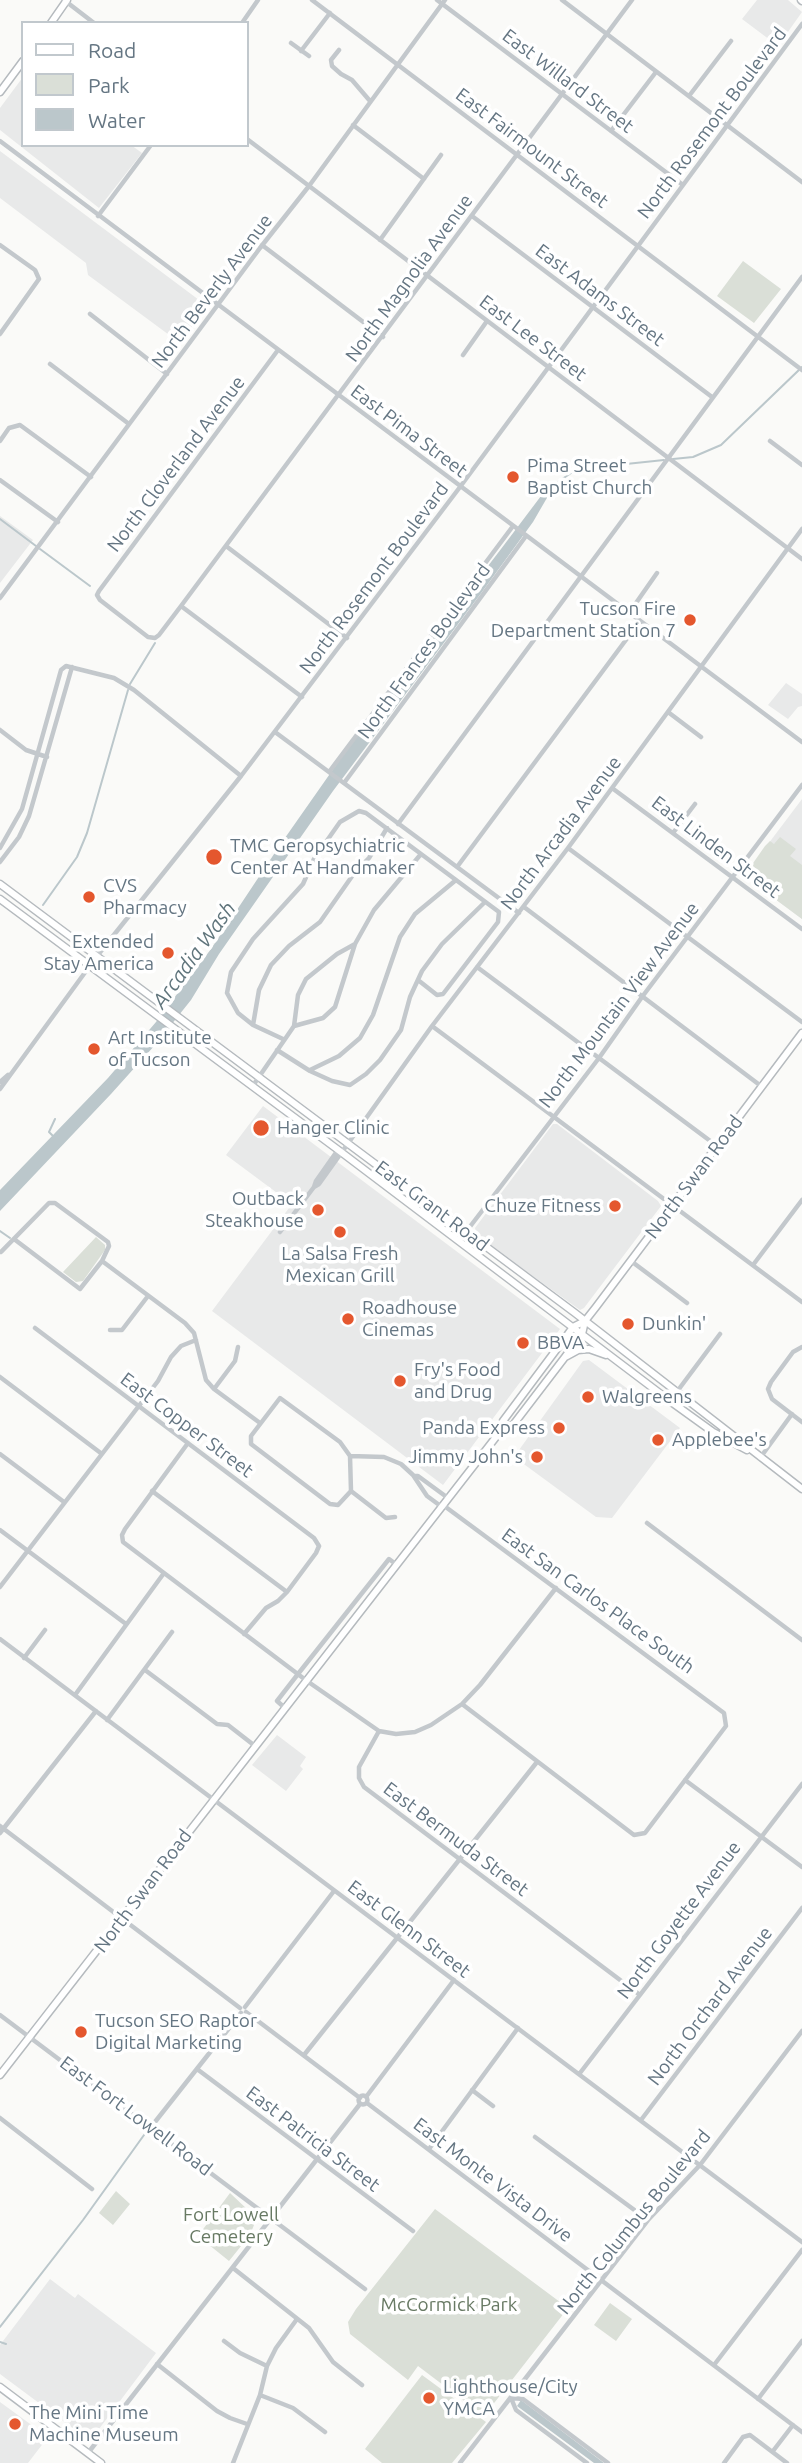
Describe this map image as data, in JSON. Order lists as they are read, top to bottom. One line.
{"streets":{"main road":["North Swan Road","East Grant Road"],"street":["East Willard Street","North Rosemont Boulevard","East Fairmount Street","North Magnolia Avenue","North Beverly Avenue","East Adams Street","East Lee Street","East Pima Street","North Cloverland Avenue","North Frances Boulevard","North Arcadia Avenue","East Linden Street","North Mountain View Avenue","East Copper Street","East San Carlos Place South","East Bermuda Street","North Goyette Avenue","East Glenn Street","North Orchard Avenue","East Fort Lowell Road","East Patricia Street","East Monte Vista Drive","North Columbus Boulevard"]},"crossings":[["East Willard Street","North Rosemont Boulevard"],["East Willard Street","North Magnolia Avenue"],["East Willard Street","North Beverly Avenue"],["North Rosemont Boulevard","East Fairmount Street"],["North Rosemont Boulevard","East Adams Street"],["North Rosemont Boulevard","East Lee Street"],["North Rosemont Boulevard","East Pima Street"],["North Rosemont Boulevard","East Grant Road"],["East Fairmount Street","North Magnolia Avenue"],["East Fairmount Street","North Beverly Avenue"],["North Magnolia Avenue","East Adams Street"],["North Magnolia Avenue","East Lee Street"],["North Magnolia Avenue","East Pima Street"],["North Magnolia Avenue","North Cloverland Avenue"],["North Beverly Avenue","East Lee Street"],["North Beverly Avenue","East Pima Street"],["East Lee Street","North Arcadia Avenue"],["East Pima Street","North Cloverland Avenue"],["East Pima Street","North Frances Boulevard"],["East Pima Street","North Arcadia Avenue"],["North Arcadia Avenue","East Linden Street"],["North Arcadia Avenue","East Grant Road"],["East Linden Street","North Mountain View Avenue"],["North Mountain View Avenue","East Grant Road"],["North Swan Road","East Grant Road"],["North Swan Road","East San Carlos Place South"],["North Swan Road","East Glenn Street"],["North Swan Road","East Fort Lowell Road"],["North Swan Road","East Monte Vista Drive"],["East Bermuda Street","North Goyette Avenue"],["North Goyette Avenue","East Glenn Street"],["East Glenn Street","North Orchard Avenue"],["East Glenn Street","North Columbus Boulevard"],["East Monte Vista Drive","North Columbus Boulevard"]],"water":["Arcadia Wash"],"parks":["Fort Lowell Cemetery","McCormick Park"],"places":["Pima Street Baptist Church","Tucson Fire Department Station 7","TMC Geropsychiatric Center At Handmaker","CVS Pharmacy","Extended Stay America","Art Institute of Tucson","Hanger Clinic","Chuze Fitness","Outback Steakhouse","La Salsa Fresh Mexican Grill","Roadhouse Cinemas","Dunkin'","BBVA","Fry's Food and Drug","Walgreens","Panda Express","Applebee's","Jimmy John's","Tucson SEO Raptor Digital Marketing","Lighthouse/City YMCA","The Mini Time Machine Museum"],"legend":["Road","Park","Water"]}
